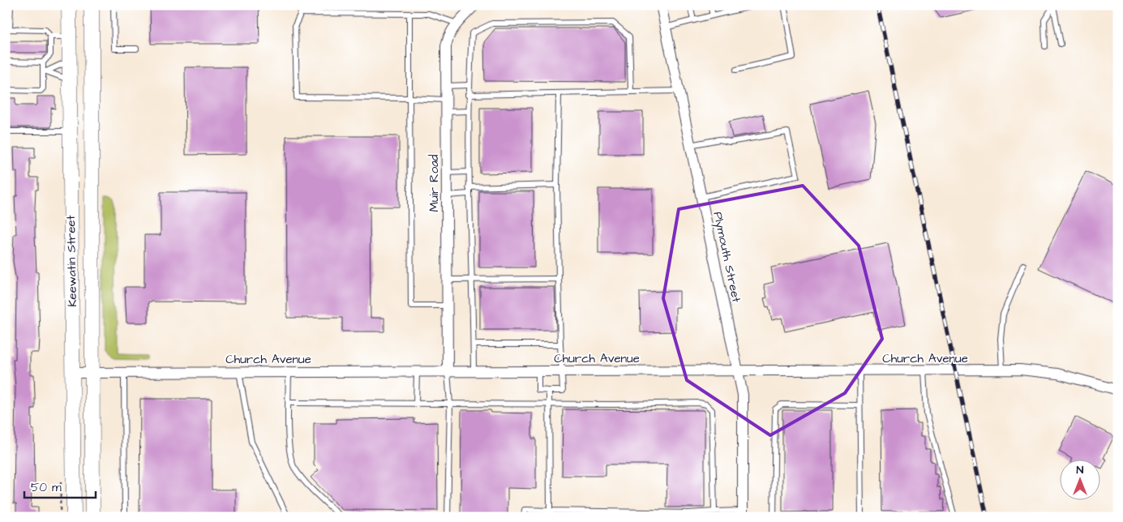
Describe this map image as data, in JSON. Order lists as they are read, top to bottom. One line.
{"streets":{"main road":["Keewatin Street"],"street":["Muir Road","Plymouth Street","Church Avenue"]},"crossings":[["Muir Road","Church Avenue"],["Plymouth Street","Church Avenue"],["Keewatin Street","Church Avenue"]],"scale_bar":"50 m","north":"top"}
